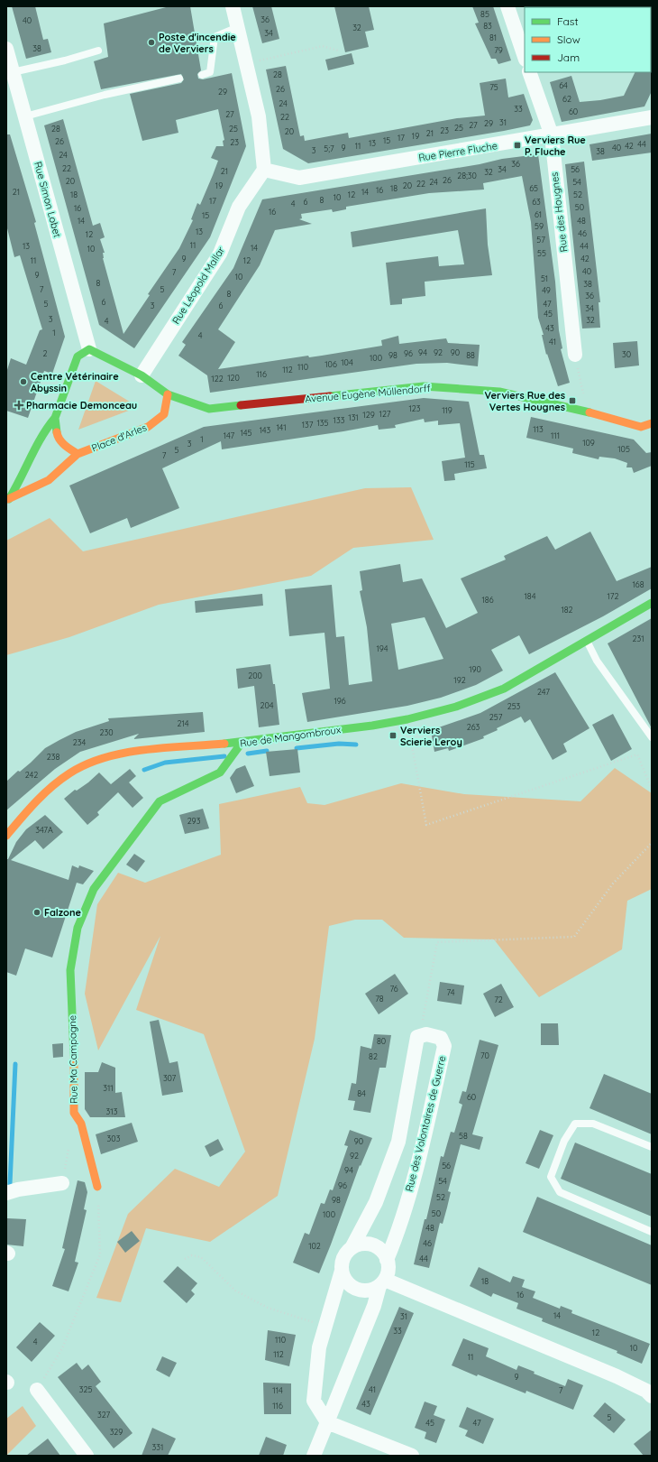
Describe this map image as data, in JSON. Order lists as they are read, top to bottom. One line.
{"streets":{"street":["Rue Pierre Fluche","Rue Simon Lobet","Rue des Hougnes","Rue Léopold Mallar","Avenue Eugène Müllendorff","Place d'Arles","Rue de Mangombroux","Rue Ma Campagne","Rue des Volontaires de Guerre"]},"crossings":[["Rue Pierre Fluche","Rue des Hougnes"],["Rue Pierre Fluche","Rue Léopold Mallar"],["Avenue Eugène Müllendorff","Place d'Arles"],["Rue de Mangombroux","Rue Ma Campagne"]],"places":{"other":["Poste d'incendie de Verviers","Centre Vétérinaire Abyssin","Falzone"],"transit":["Verviers Rue P. Fluche","Verviers Rue des Vertes Hougnes","Verviers Scierie Leroy"],"health":["Pharmacie Demonceau"]},"house_numbers":["85","36","40","83","32","34","81","38","79","28","64","75","26","29","62","24","33","60","27","22","31","29","27","25","28","25","23","20","21","19","17","15","26","23","13","44","11","42","9","40","5;7","3","38","24","36","22","34","56","21","32","28;30","26","20","24","54","22","19","20","18","65","16","21","14","18","12","52","10","8","17","6","63","4","50","16","16","61","15","14","48","59","13","46","12","57","11","13","44","14","10","55","9","42","11","12","40","7","9","10","51","8","38","7","5","49","8","36","6","5","47","3","6","34","45","3","32","4","43","1","4","41","94","92","90","2","96","30","98","88","100","104","106","110","112","116","120","122","123","119","127","129","131","133","135","137","141","113","143","145","147","111","1","109","3","105","5","7","115","168","184","172","186","182","231","194","190","200","192","247","196","204","253","257","214","263","230","234","238","242","293","347A","76","74","78","72","80","70","82","307","311","84","60","313","58","303","90","92","56","94","54","96","52","98","50","100","48","46","102","44","18","16","14","31","33","12","110","4","10","112","11","9","325","41","114","7","43","116","327","5","45","47","329","331"],"legend":["Fast","Slow","Jam"]}
